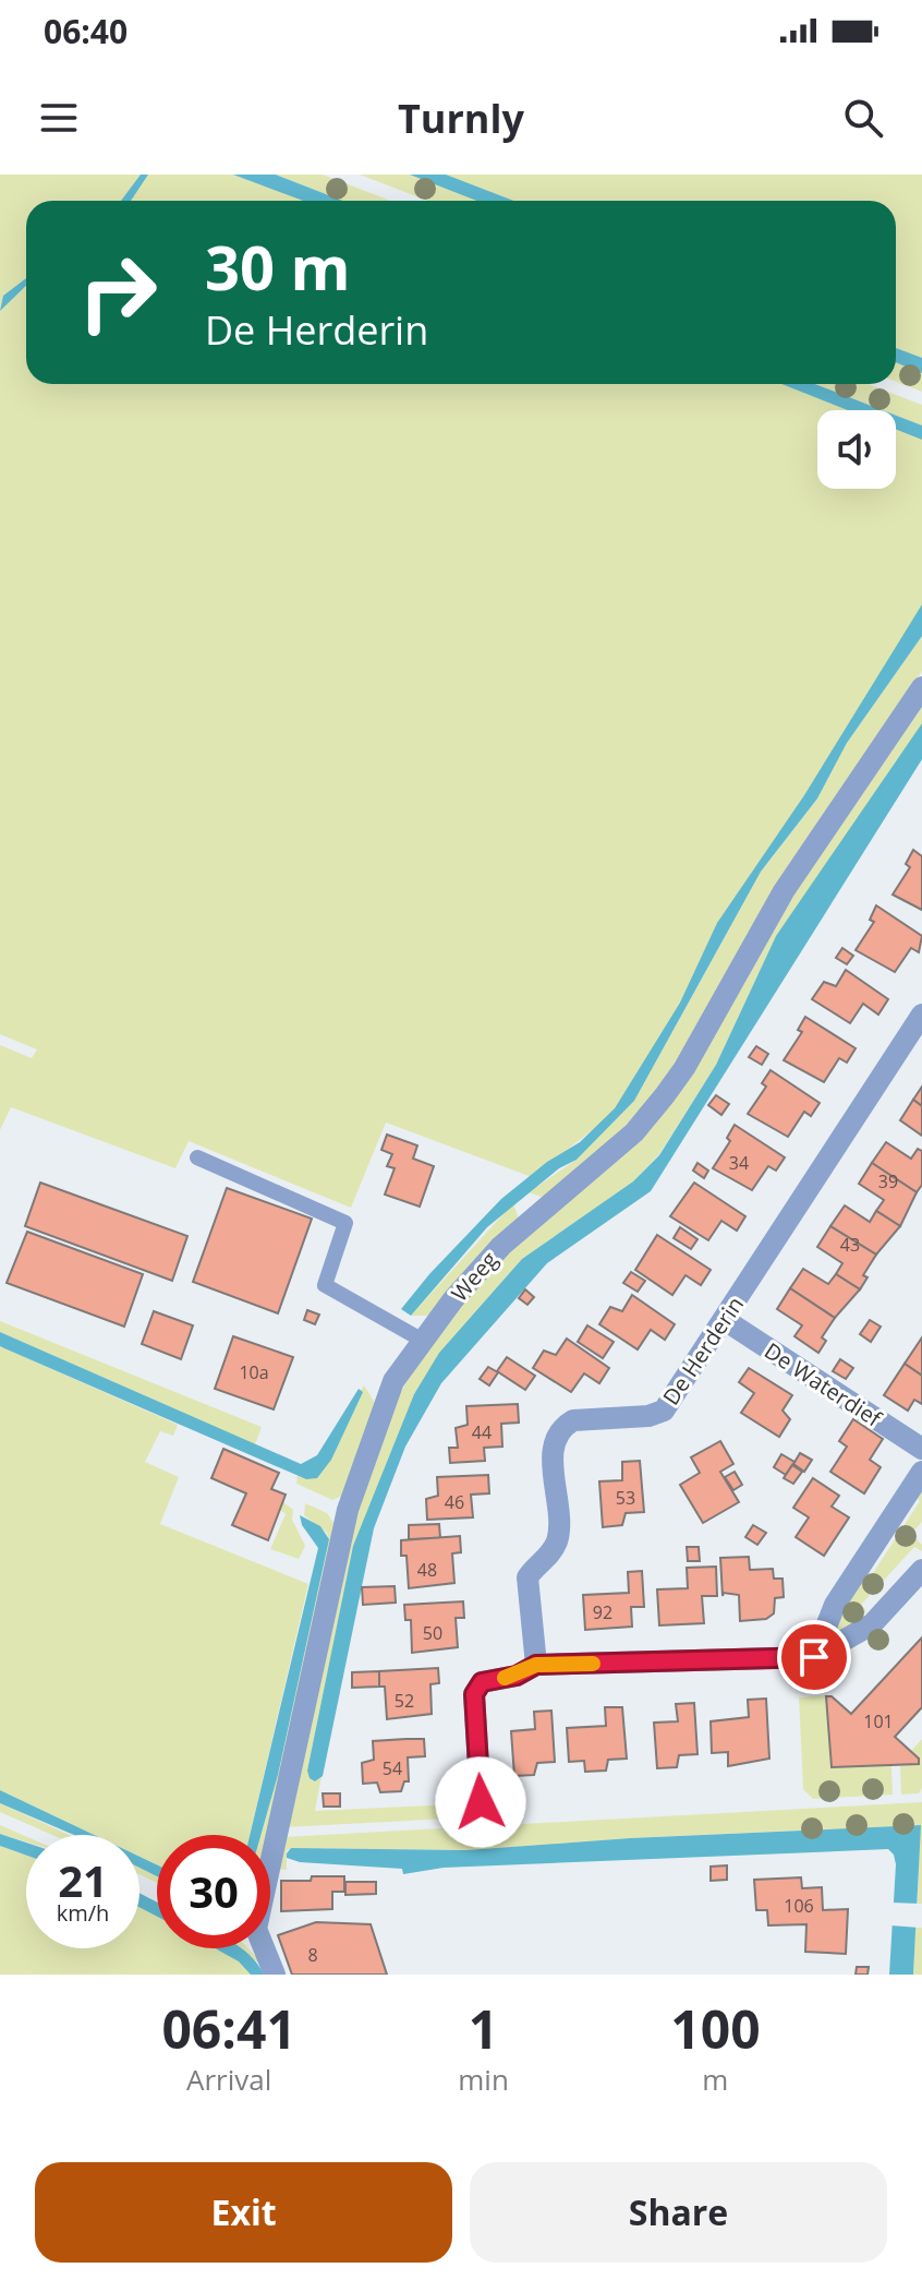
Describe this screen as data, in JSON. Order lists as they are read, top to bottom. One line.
{"streets":{"street":["Weeg","De Herderin","De Waterdief"]},"crossings":[["De Herderin","De Waterdief"]],"house_numbers":["34","39","43","10a","44","53","46","48","92","50","52","101","54","106","8"],"page":{"status":"06:40","header":"Turnly","turn":["30 m","De Herderin"],"speed":"21 km/h","limit":"30","eta":["06:41","Arrival","1","min","100","m"],"buttons":["Exit","Share"]}}
